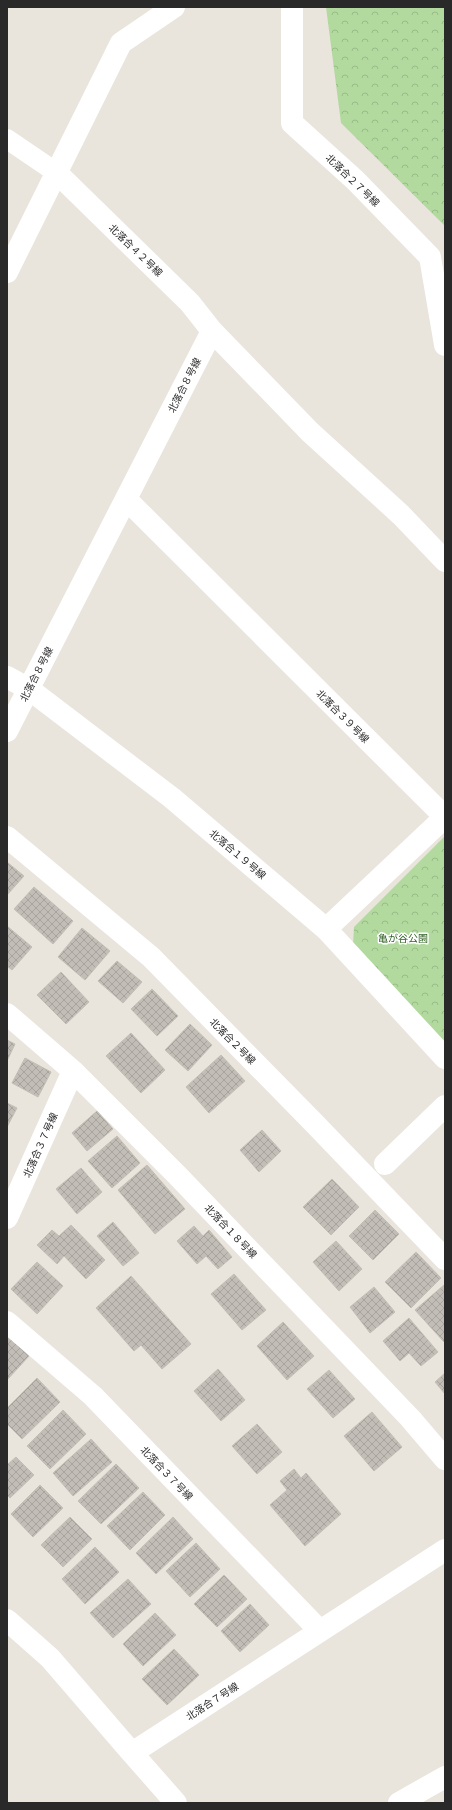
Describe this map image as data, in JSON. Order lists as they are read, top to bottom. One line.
{"streets":{"street":["北落合２７号線","北落合４２号線","北落合８号線","北落合３９号線","北落合１９号線","北落合２号線","北落合３７号線","北落合１８号線","北落合７号線"]},"crossings":[["北落合４２号線","北落合８号線"],["北落合８号線","北落合３９号線"],["北落合８号線","北落合１９号線"],["北落合３９号線","北落合１９号線"],["北落合３７号線","北落合１８号線"],["北落合３７号線","北落合７号線"]],"parks":["亀が谷公園"]}
